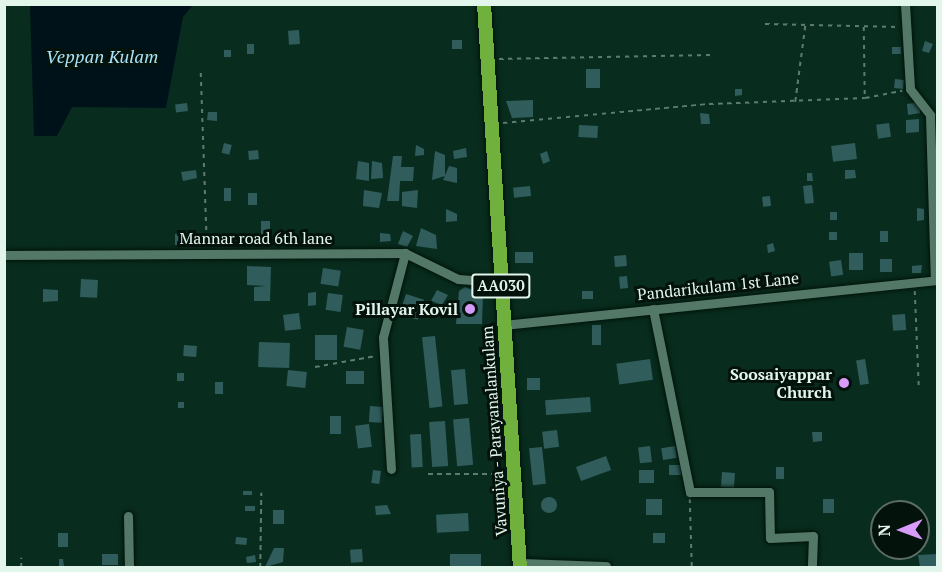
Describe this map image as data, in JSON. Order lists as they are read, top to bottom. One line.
{"streets":{"highway":["AA030","Vavuniya - Parayanalankulam"],"street":["Mannar road 6th lane","Pandarikulam 1st Lane"]},"crossings":[["Mannar road 6th lane","Vavuniya - Parayanalankulam"],["Pandarikulam 1st Lane","Vavuniya - Parayanalankulam"]],"water":["Veppan Kulam"],"places":["Pillayar Kovil","Soosaiyappar Church"],"north":"left"}
